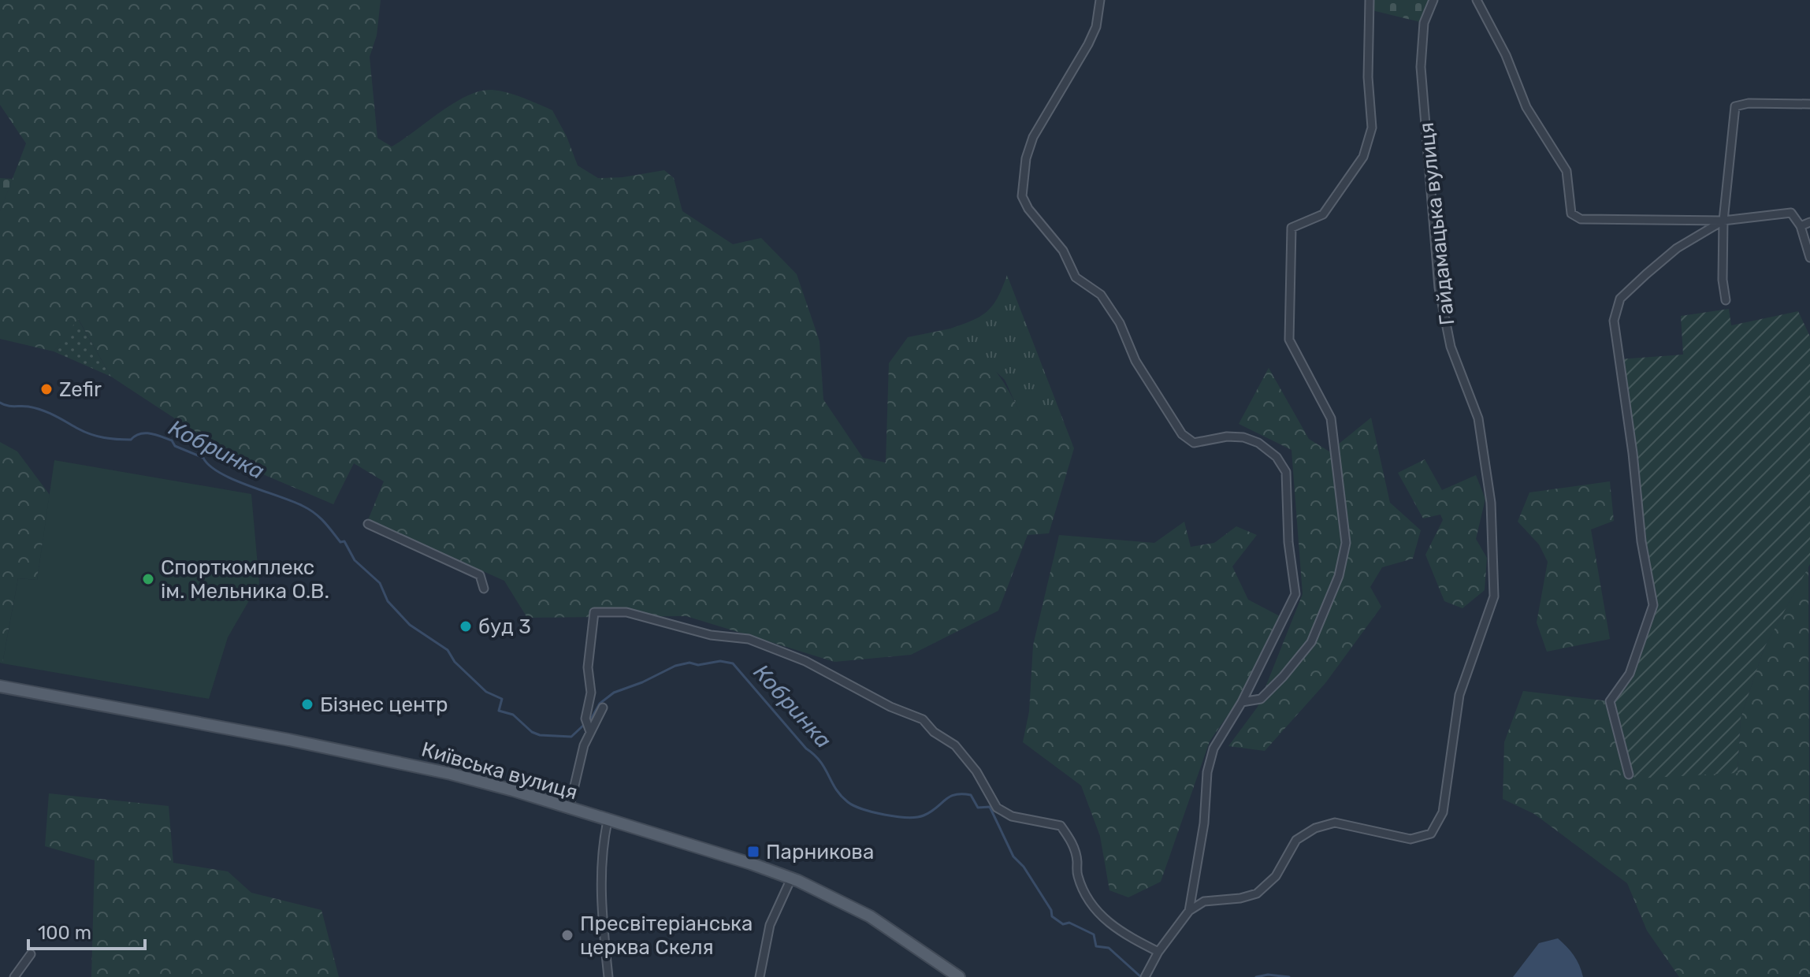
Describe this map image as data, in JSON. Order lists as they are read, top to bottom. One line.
{"streets":{"main road":["Київська вулиця"],"street":["Гайдамацька вулиця"]},"water":["Кобринка"],"places":{"other":["Zefir","Спорткомплекс ім. Мельника О.В.","буд 3","Бізнес центр","Пресвітеріанська церква Скеля"],"transit":["Парникова"]},"scale_bar":"100 m"}
